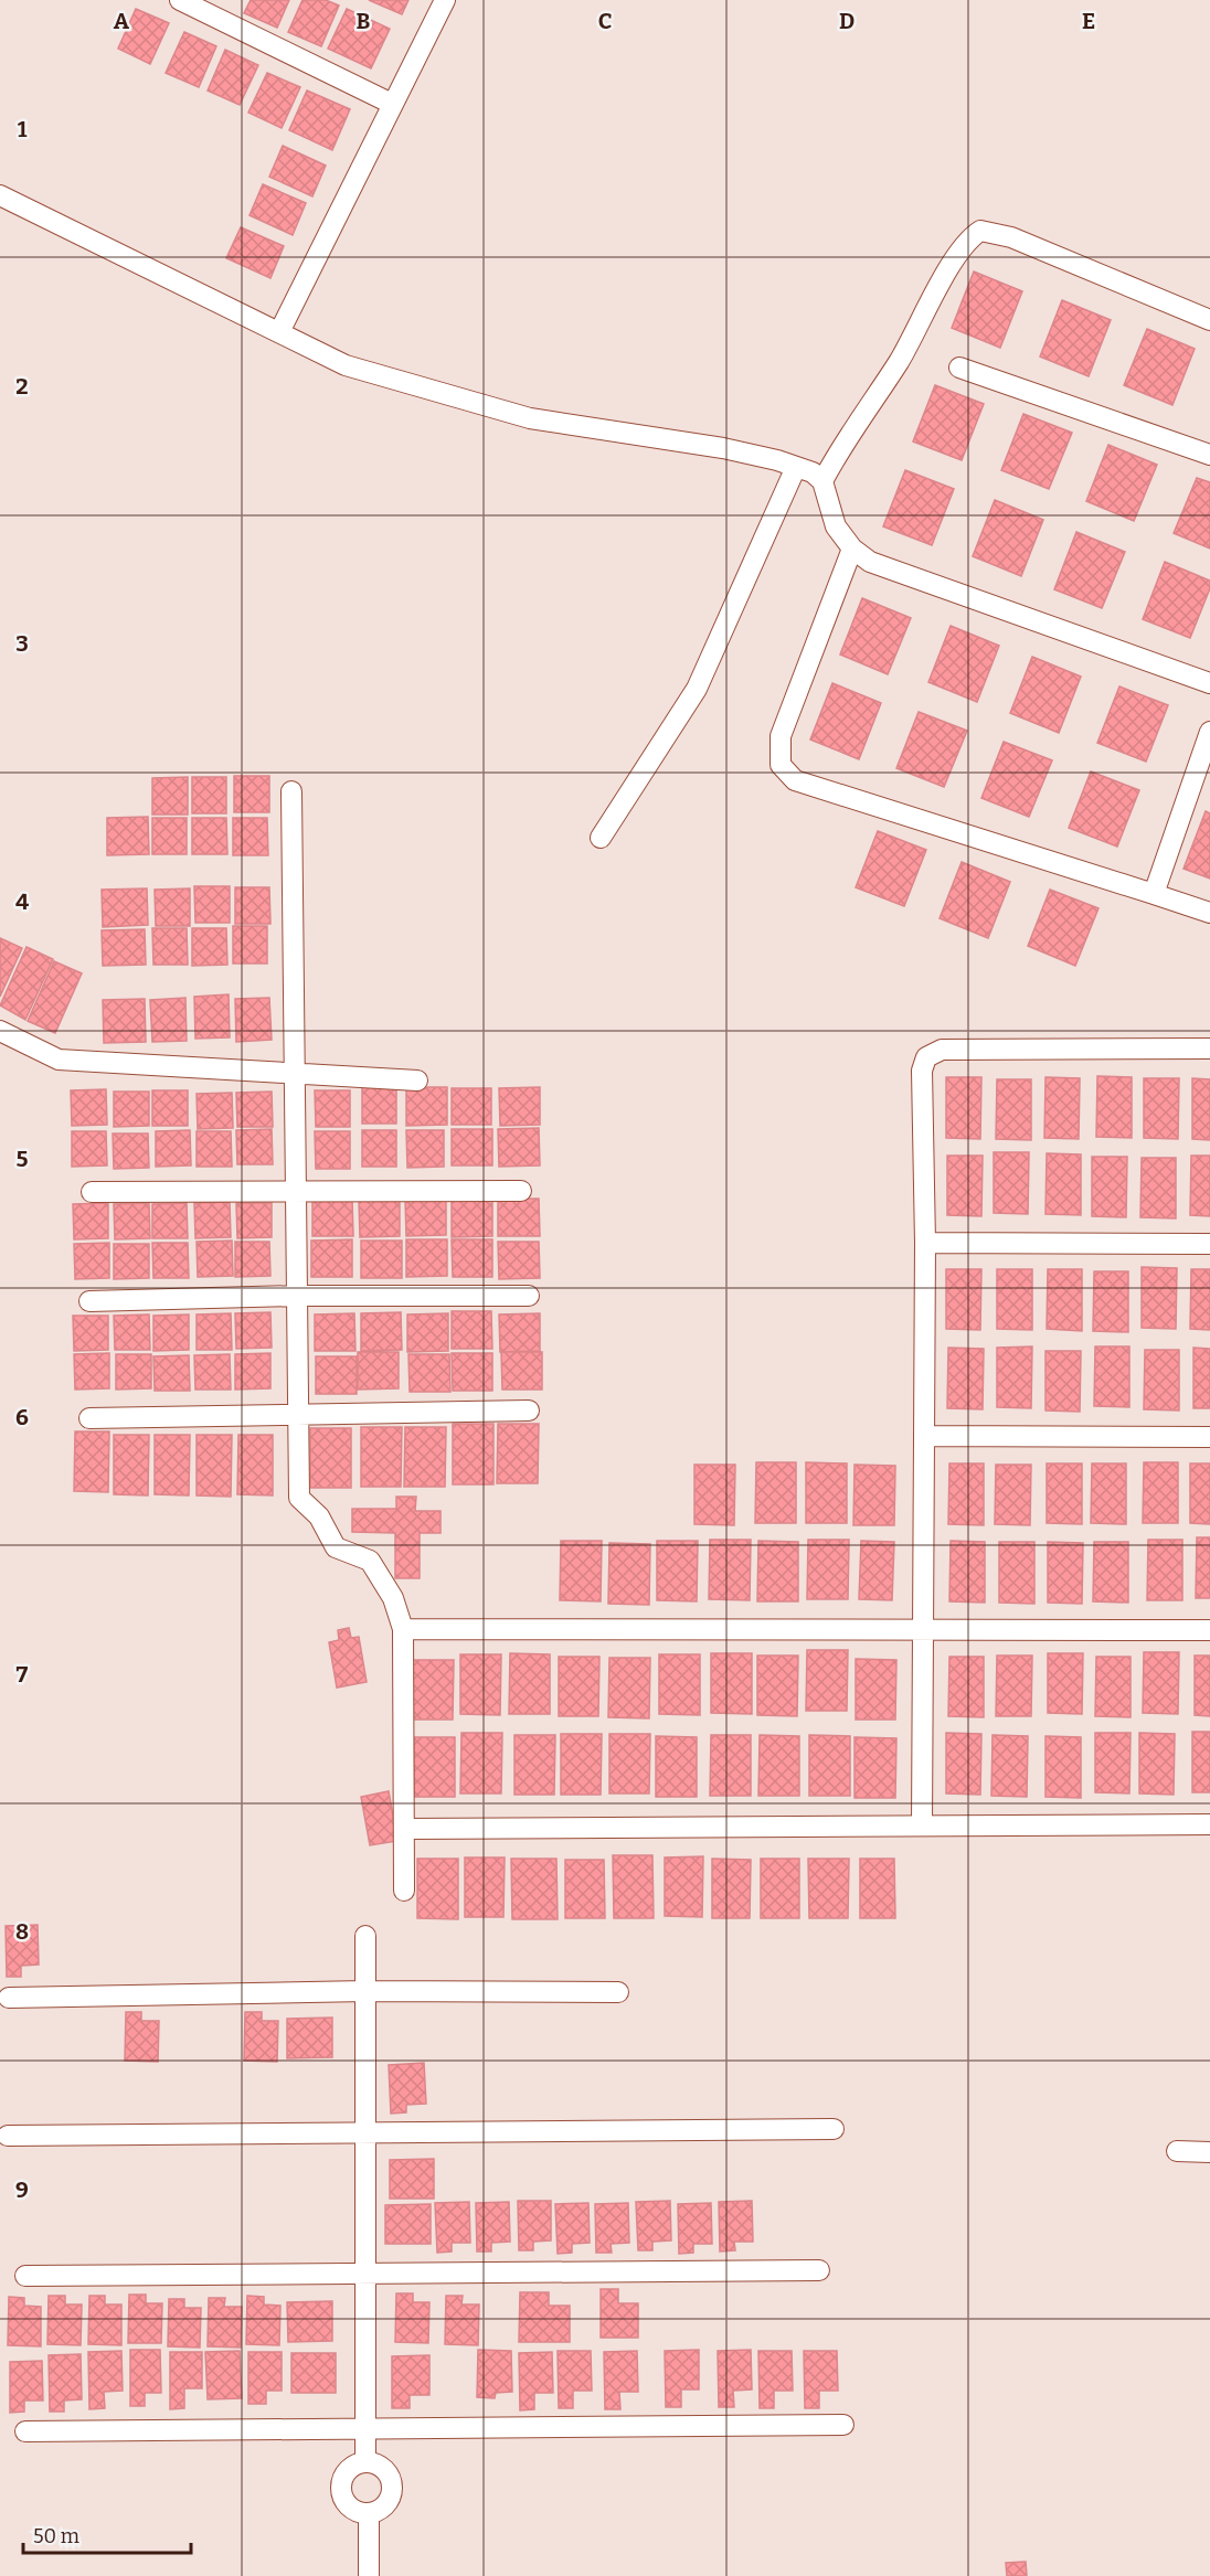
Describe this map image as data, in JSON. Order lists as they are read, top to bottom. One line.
{"scale_bar":"50 m","grid":{"columns":["A","B","C","D","E"],"rows":["1","2","3","4","5","6","7","8","9"]}}
